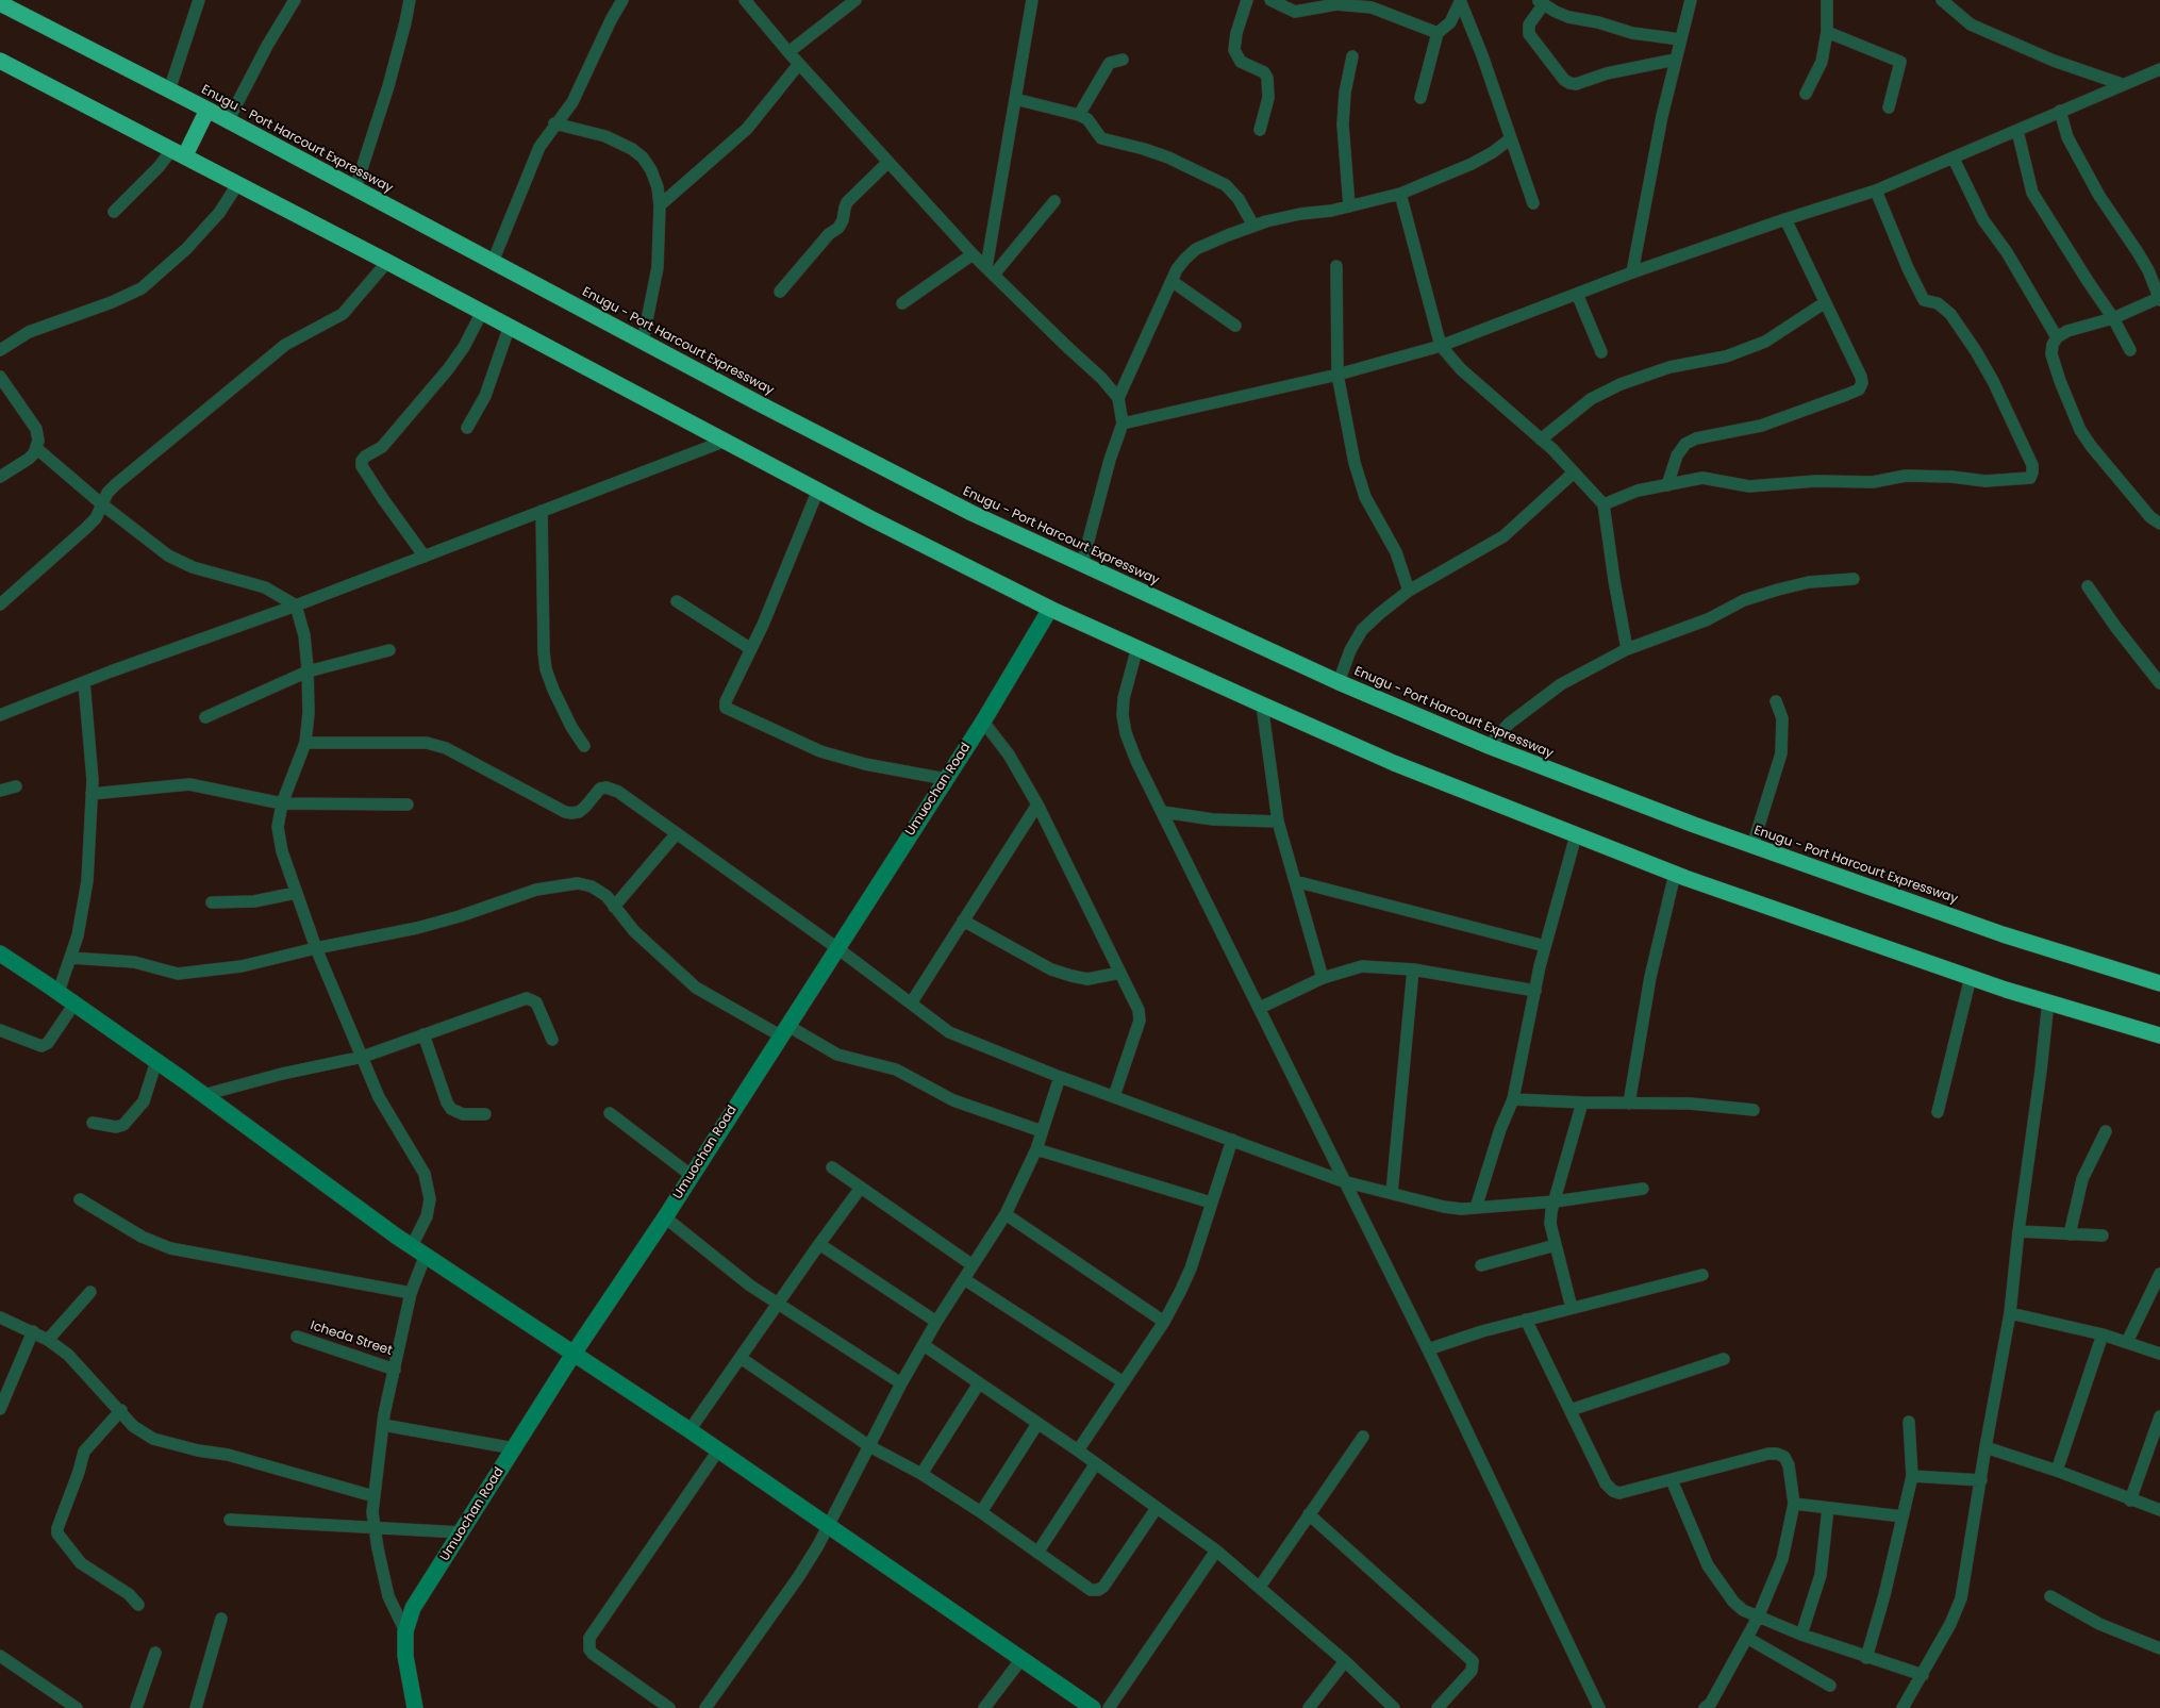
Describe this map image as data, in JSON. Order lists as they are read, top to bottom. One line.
{"streets":{"highway":["Enugu - Port Harcourt Expressway"],"main road":["Umuochan Road"],"street":["Icheda Street"]}}
